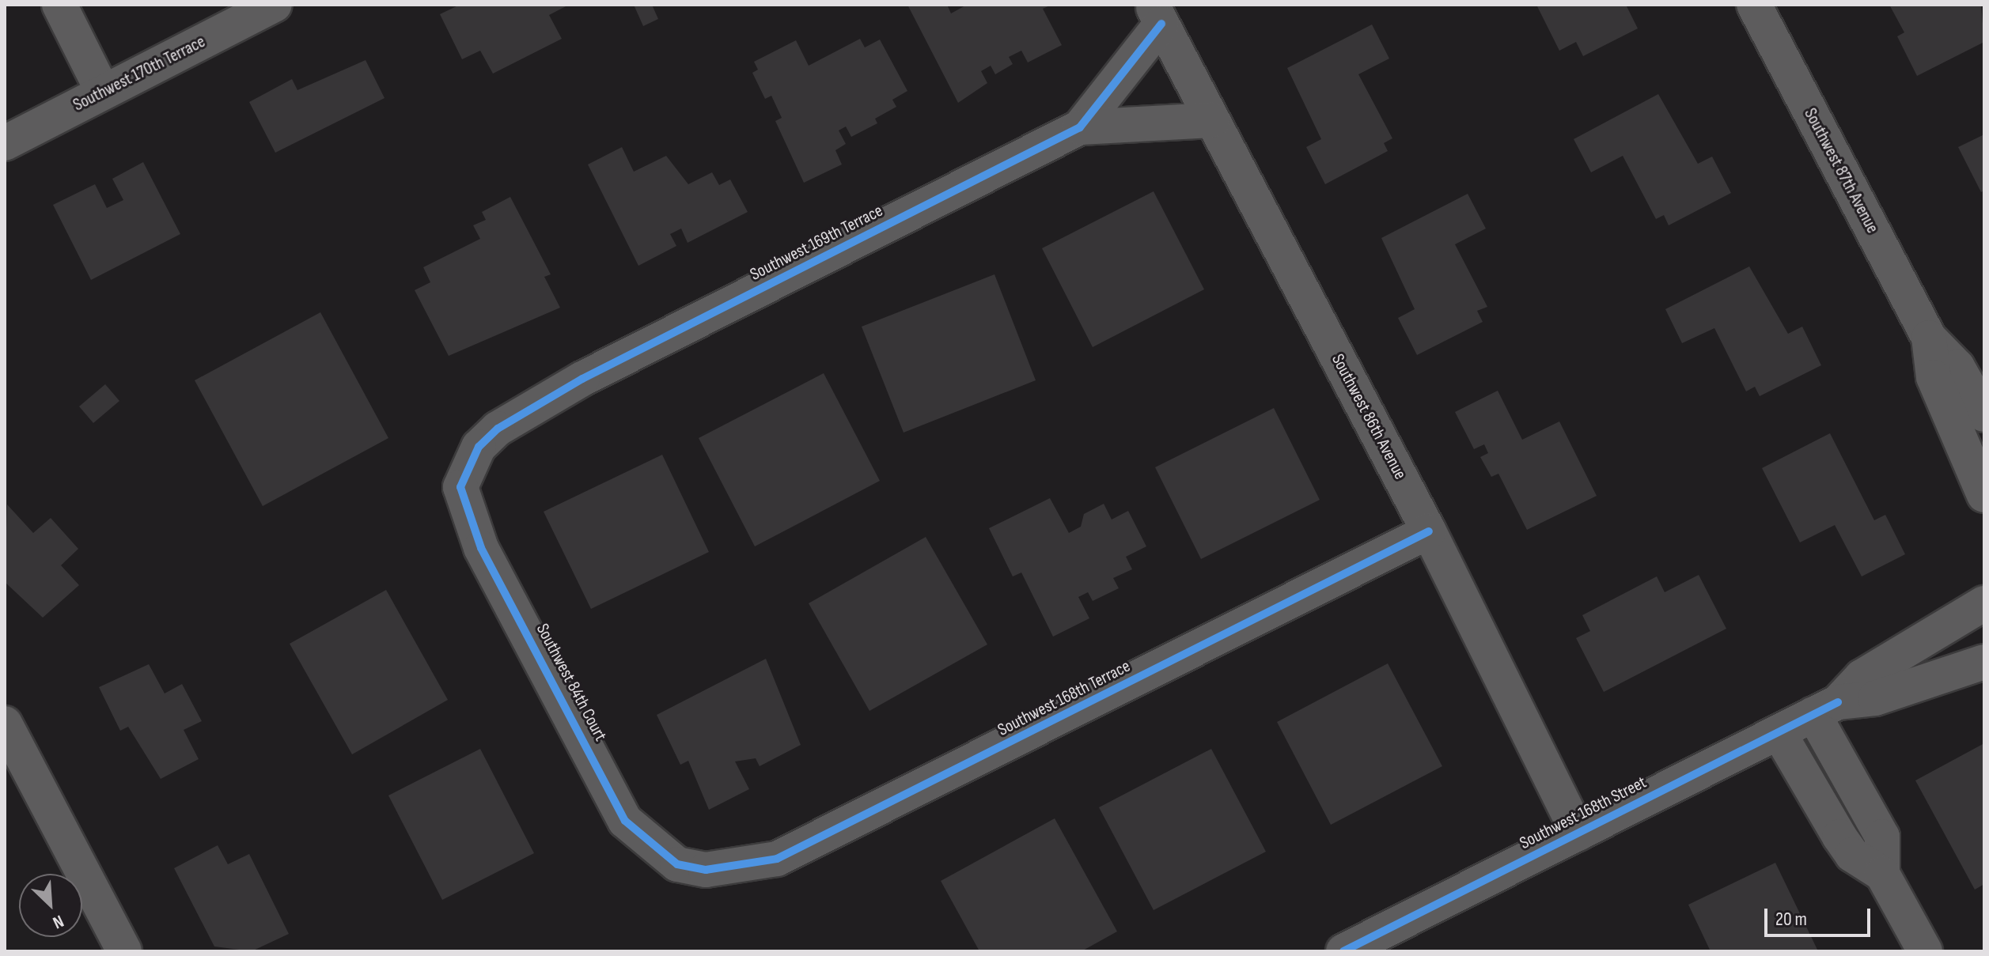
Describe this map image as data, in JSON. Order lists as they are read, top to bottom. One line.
{"streets":{"street":["Southwest 170th Terrace","Southwest 87th Avenue","Southwest 169th Terrace","Southwest 86th Avenue","Southwest 84th Court","Southwest 168th Terrace","Southwest 168th Street"]},"crossings":[["Southwest 169th Terrace","Southwest 86th Avenue"],["Southwest 169th Terrace","Southwest 84th Court"],["Southwest 86th Avenue","Southwest 168th Terrace"],["Southwest 86th Avenue","Southwest 168th Street"],["Southwest 84th Court","Southwest 168th Terrace"]],"scale_bar":"20 m","north":"bottom right"}
